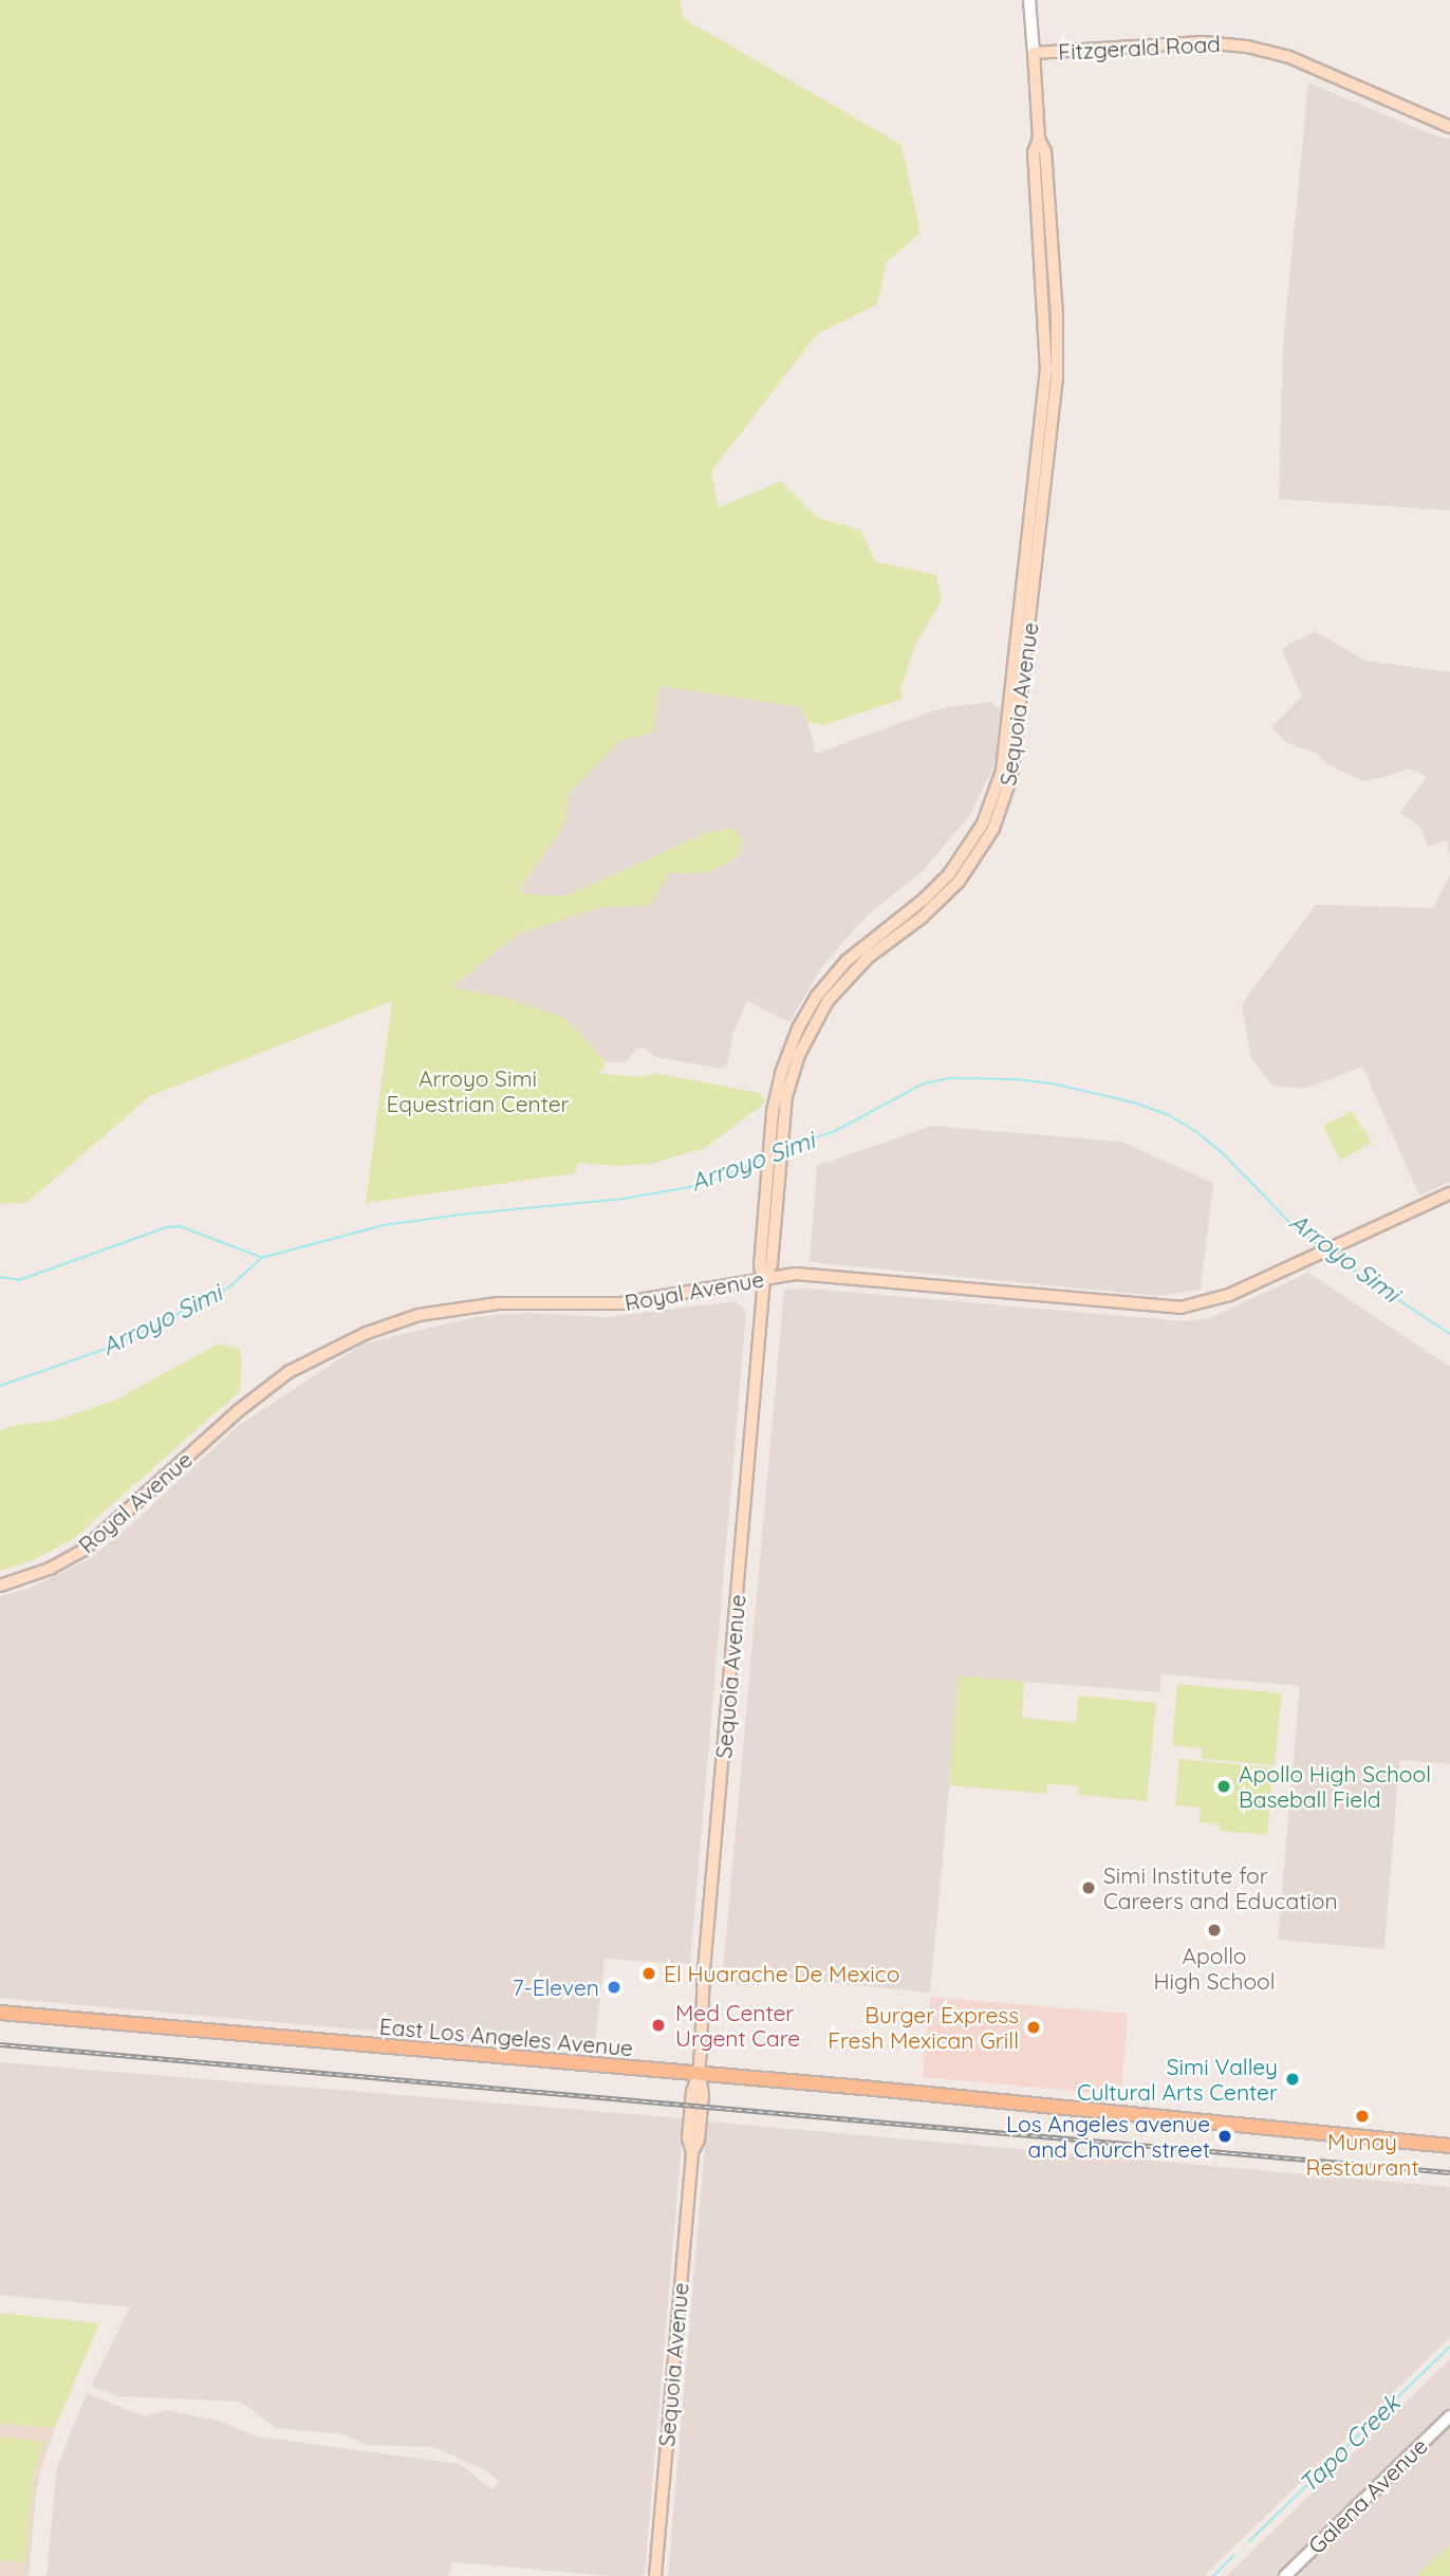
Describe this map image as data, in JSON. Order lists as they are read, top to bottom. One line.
{"streets":{"main road":["Fitzgerald Road","Sequoia Avenue","Royal Avenue","East Los Angeles Avenue"],"street":["Galena Avenue"]},"crossings":[["Fitzgerald Road","Sequoia Avenue"],["Sequoia Avenue","Royal Avenue"],["Sequoia Avenue","East Los Angeles Avenue"]],"water":["Arroyo Simi","Tapo Creek"],"parks":["Arroyo Simi Equestrian Center"],"places":["Apollo High School Baseball Field","Simi Institute for Careers and Education","Apollo High School","El Huarache De Mexico","7-Eleven","Med Center Urgent Care","Burger Express Fresh Mexican Grill","Simi Valley Cultural Arts Center","Munay Restaurant","Los Angeles avenue and Church street"]}
